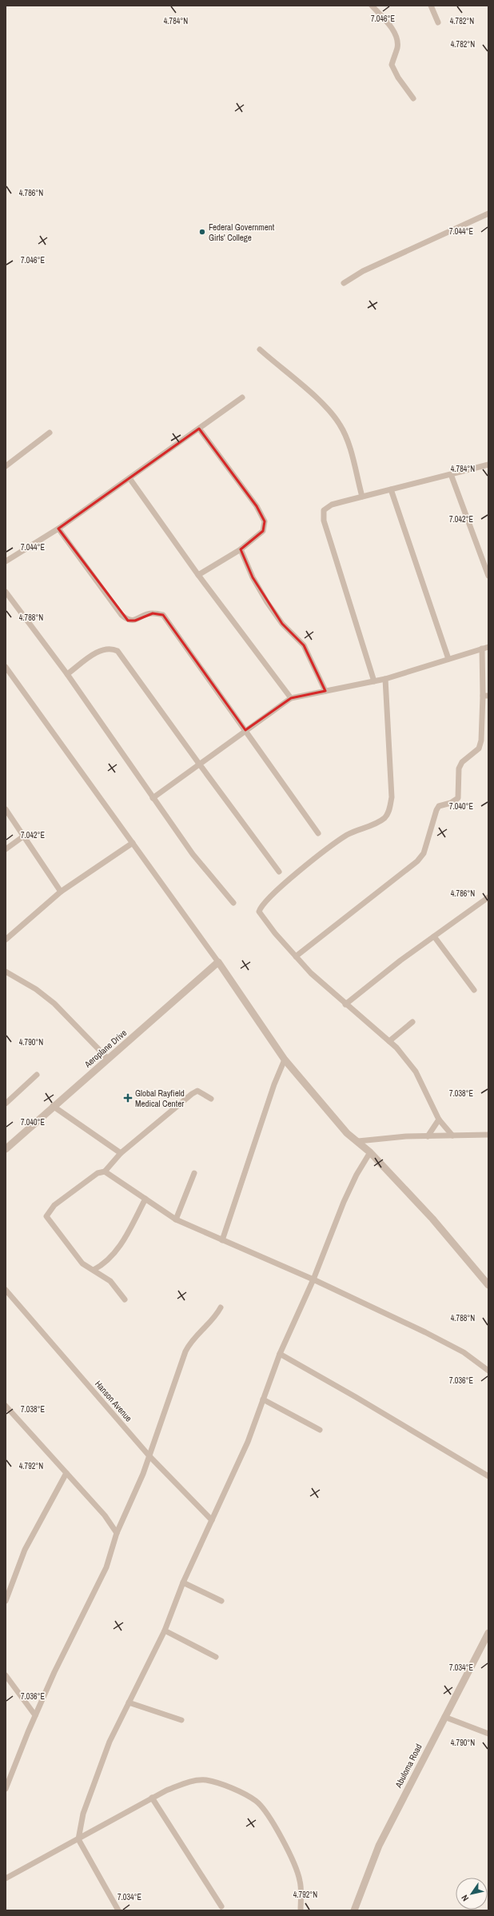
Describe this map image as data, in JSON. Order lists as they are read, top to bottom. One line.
{"streets":{"street":["Aeroplane Drive","Hanson Avenue","Abuloma Road"]},"places":{"other":["Federal Government Girls' College"],"health":["Global Rayfield Medical Center"]},"north":"bottom left","coordinates":["7.046°E","4.784°N","4.782°N","4.786°N","7.044°E","7.042°E","4.788°N","7.040°E","4.790°N","7.038°E","7.036°E","4.792°N","7.034°E"]}
